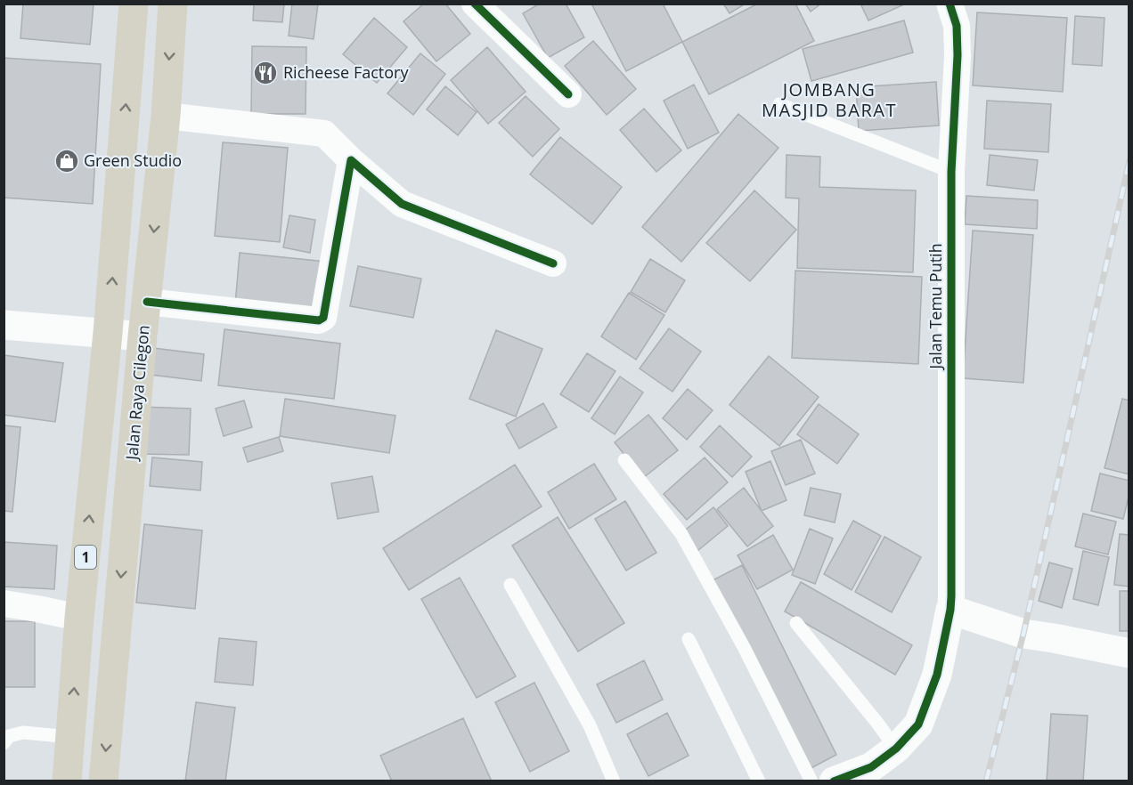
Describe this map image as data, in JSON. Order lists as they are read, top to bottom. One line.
{"streets":{"highway":["Jalan Raya Cilegon","1"],"street":["Jalan Temu Putih"]},"districts":["JOMBANG MASJID BARAT"],"places":{"restaurant":["Richeese Factory"],"shop":["Green Studio"]}}
